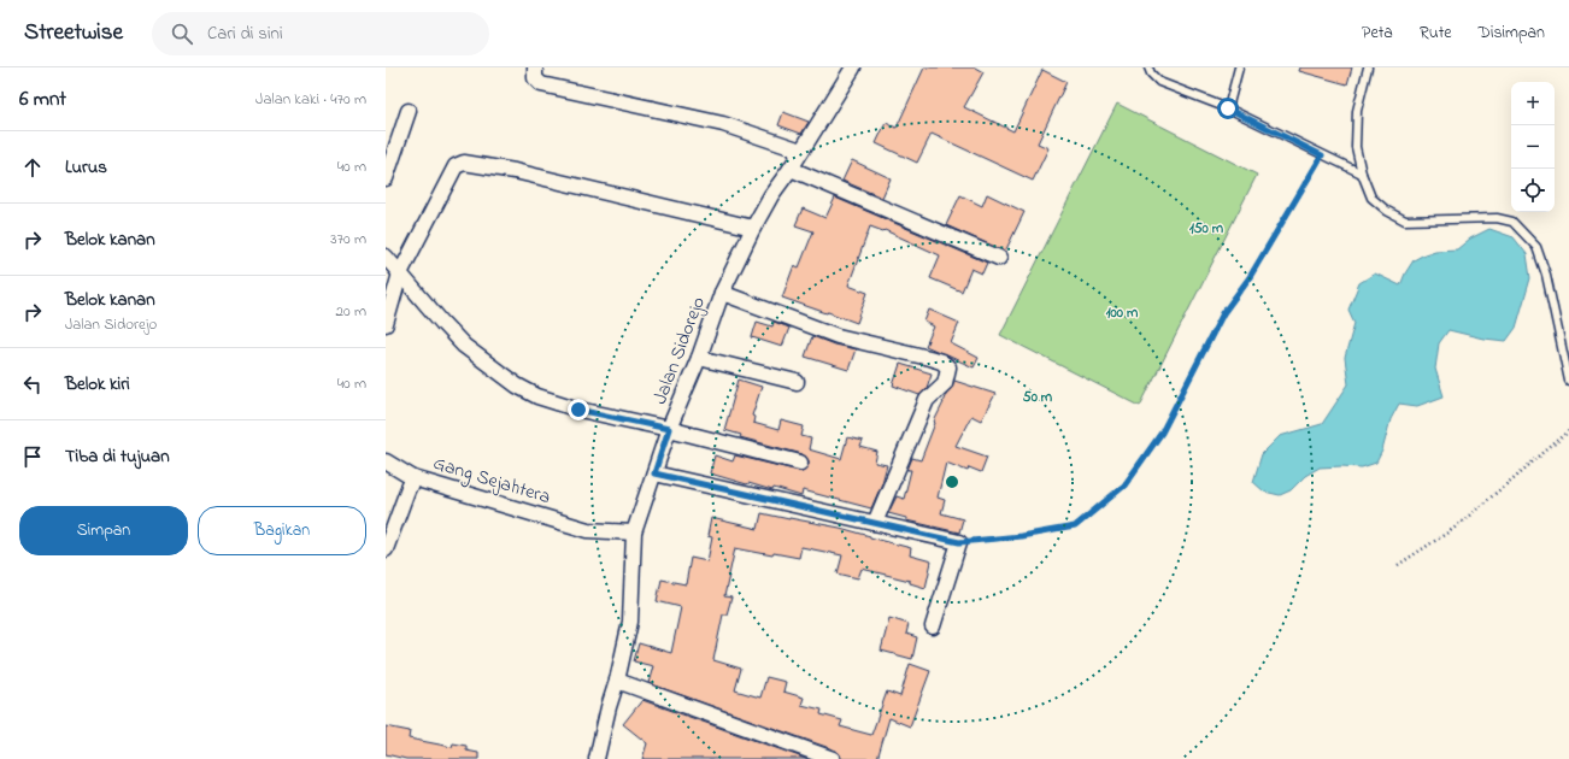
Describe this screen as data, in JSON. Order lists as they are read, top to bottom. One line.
{"streets":{"street":["Jalan Sidorejo","Gang Sejahtera"]},"crossings":[["Jalan Sidorejo","Gang Sejahtera"]],"page":{"header":"Streetwise","search":"Cari di sini","nav":["Peta","Rute","Disimpan"],"heading":["6 mnt","Jalan kaki · 470 m"],"map_buttons":["+","−"],"list":[["Lurus","40 m"],["Belok kanan","370 m"],["Belok kanan","Jalan Sidorejo","20 m"],["Belok kiri","40 m"],"Tiba di tujuan"],"buttons":["Simpan","Bagikan"]},"rings":["150 m","100 m","50 m"]}
